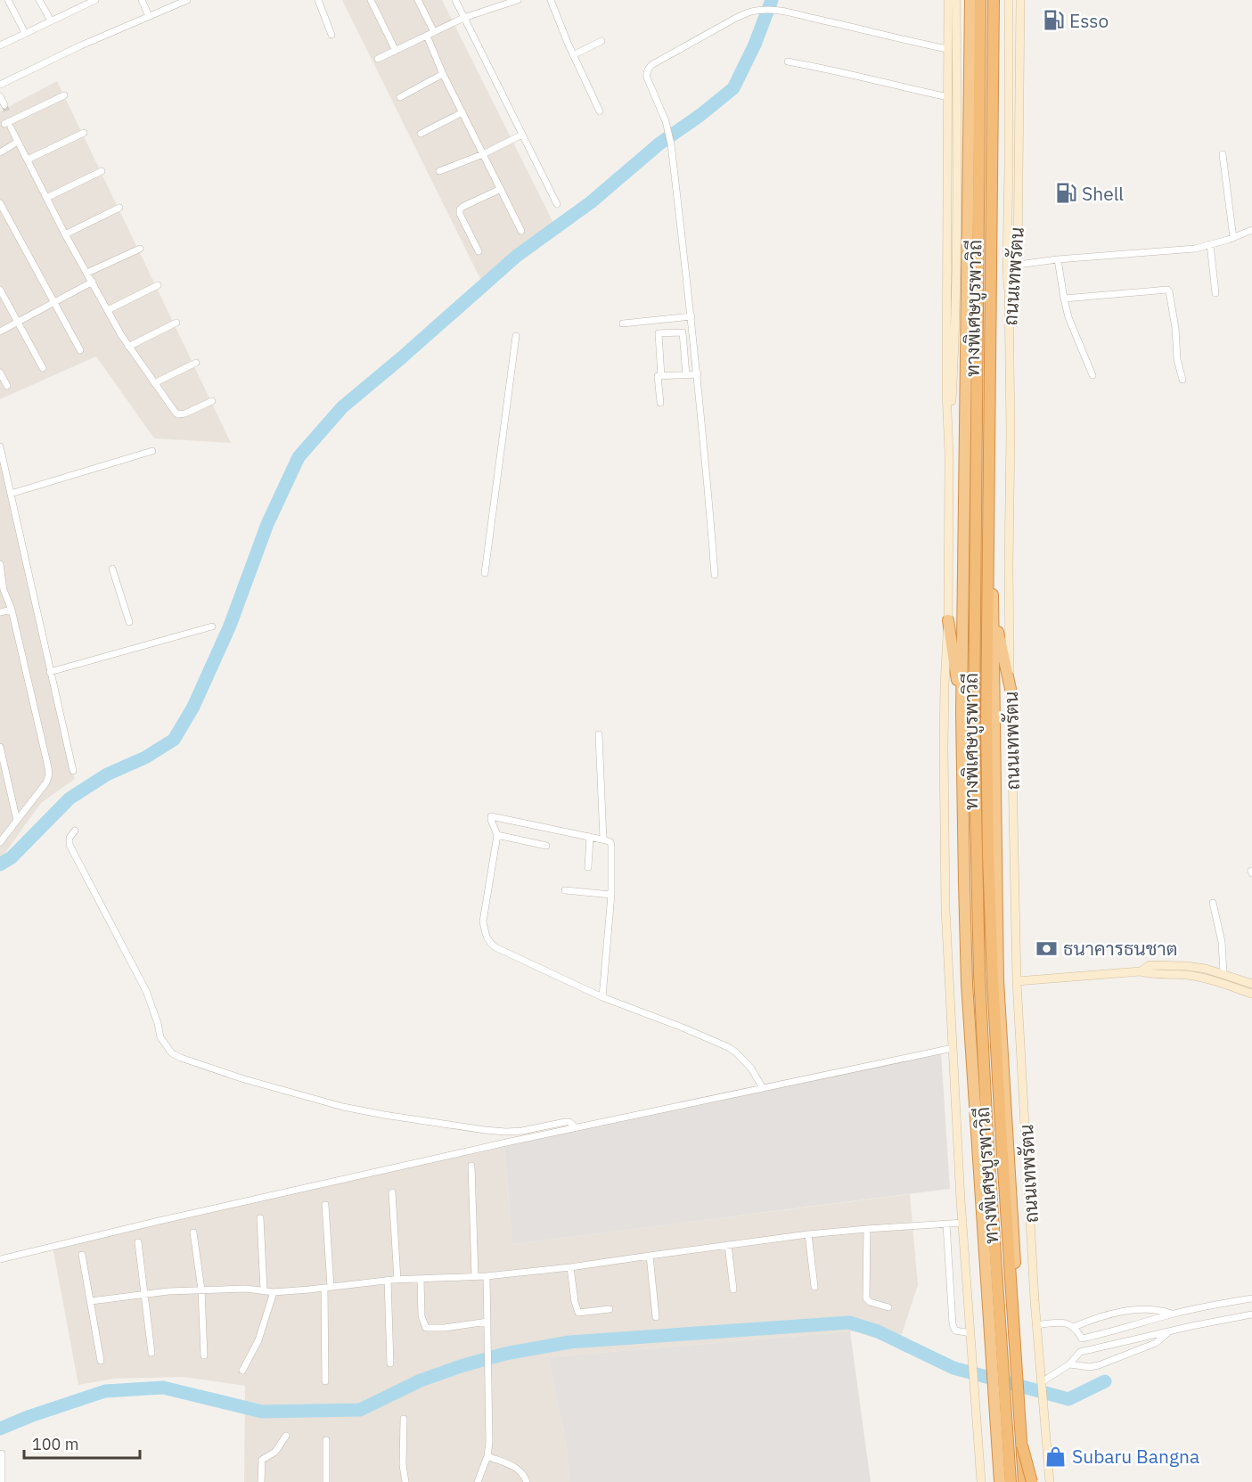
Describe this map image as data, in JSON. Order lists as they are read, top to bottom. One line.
{"streets":{"highway":["ถนนเทพรัตน","ทางพิเศษบูรพาวิถี"]},"crossings":[["ถนนเทพรัตน","ทางพิเศษบูรพาวิถี"]],"places":{"fuel station":["Esso","Shell"],"bank":["ธนาคารธนชาต"],"shop":["Subaru Bangna"]},"scale_bar":"100 m"}
